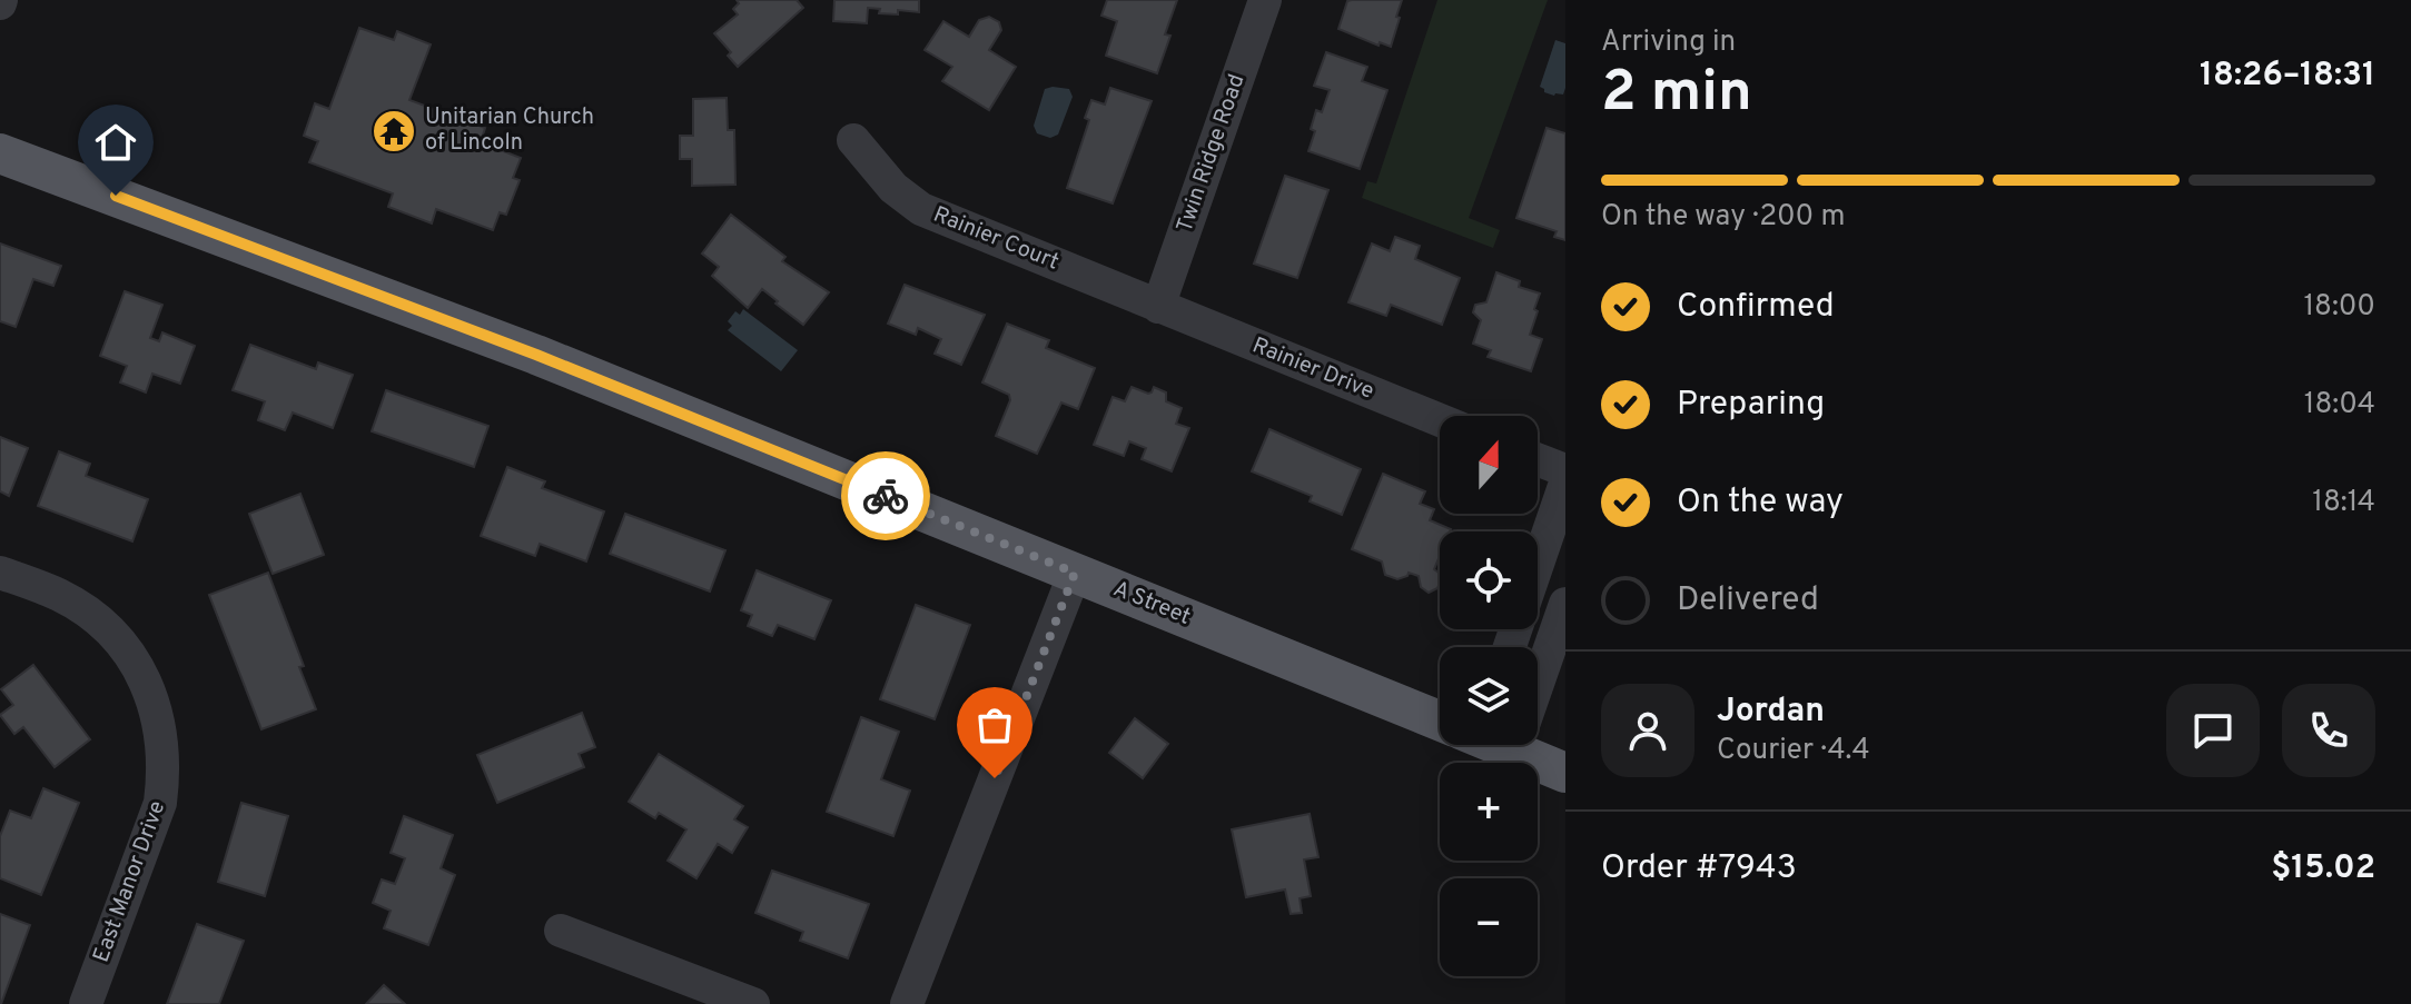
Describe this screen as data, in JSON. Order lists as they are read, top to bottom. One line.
{"streets":{"main road":["A Street"],"street":["Twin Ridge Road","Rainier Court","Rainier Drive","East Manor Drive"]},"crossings":[["Twin Ridge Road","Rainier Court"],["Twin Ridge Road","Rainier Drive"],["Rainier Court","Rainier Drive"]],"places":{"temple":["Unitarian Church of Lincoln"]},"north":"top","page":{"heading":["2 min","Arriving in","18:26–18:31"],"panel":["Jordan","Courier · 4.4","Order #7943","$15.02"],"bar":"On the way · 200 m","list":[["Confirmed","18:00"],["Preparing","18:04"],["On the way","18:14"],"Delivered"],"map_buttons":["+","−"]}}
